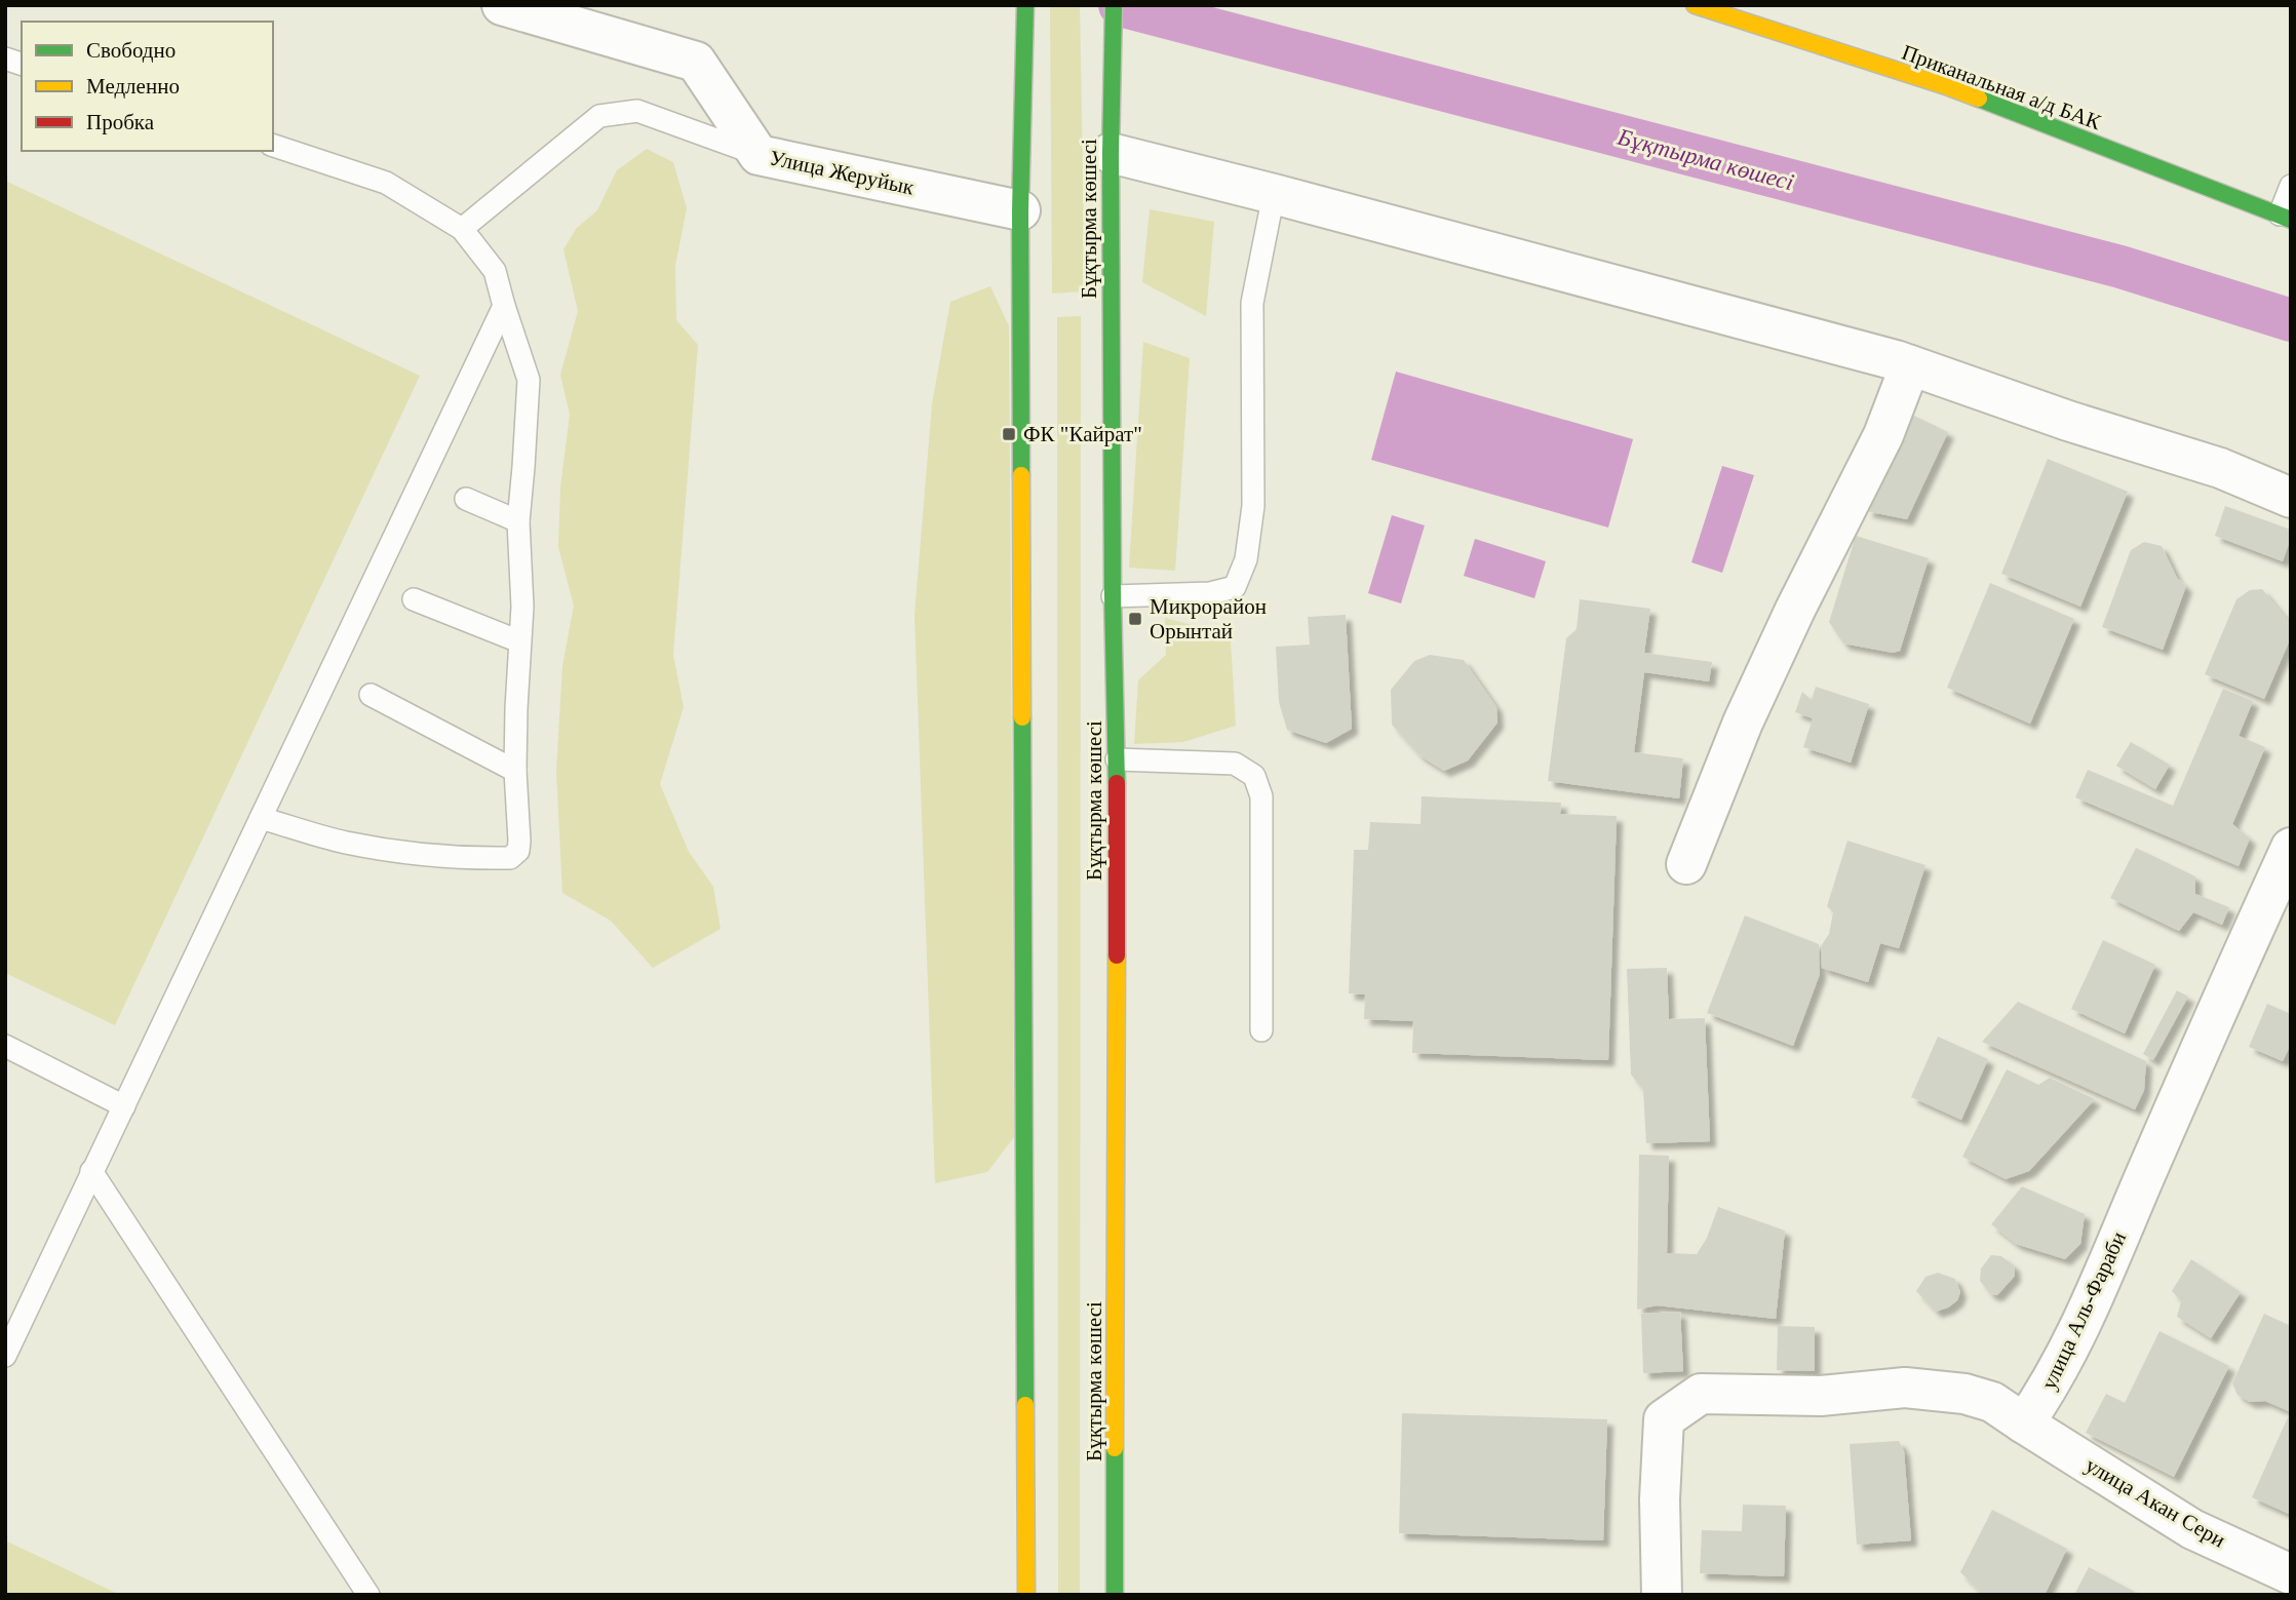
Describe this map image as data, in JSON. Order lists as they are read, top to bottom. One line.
{"streets":{"main road":["Приканальная а/д БАК","Бұқтырма көшесі"],"street":["Улица Жеруйык","улица Аль-Фараби","улица Акан Сери"]},"crossings":[["улица Аль-Фараби","улица Акан Сери"]],"water":["Бұқтырма көшесі"],"places":{"transit":["ФК \"Кайрат\"","Микрорайон Орынтай"]},"legend":["Свободно","Медленно","Пробка"]}
